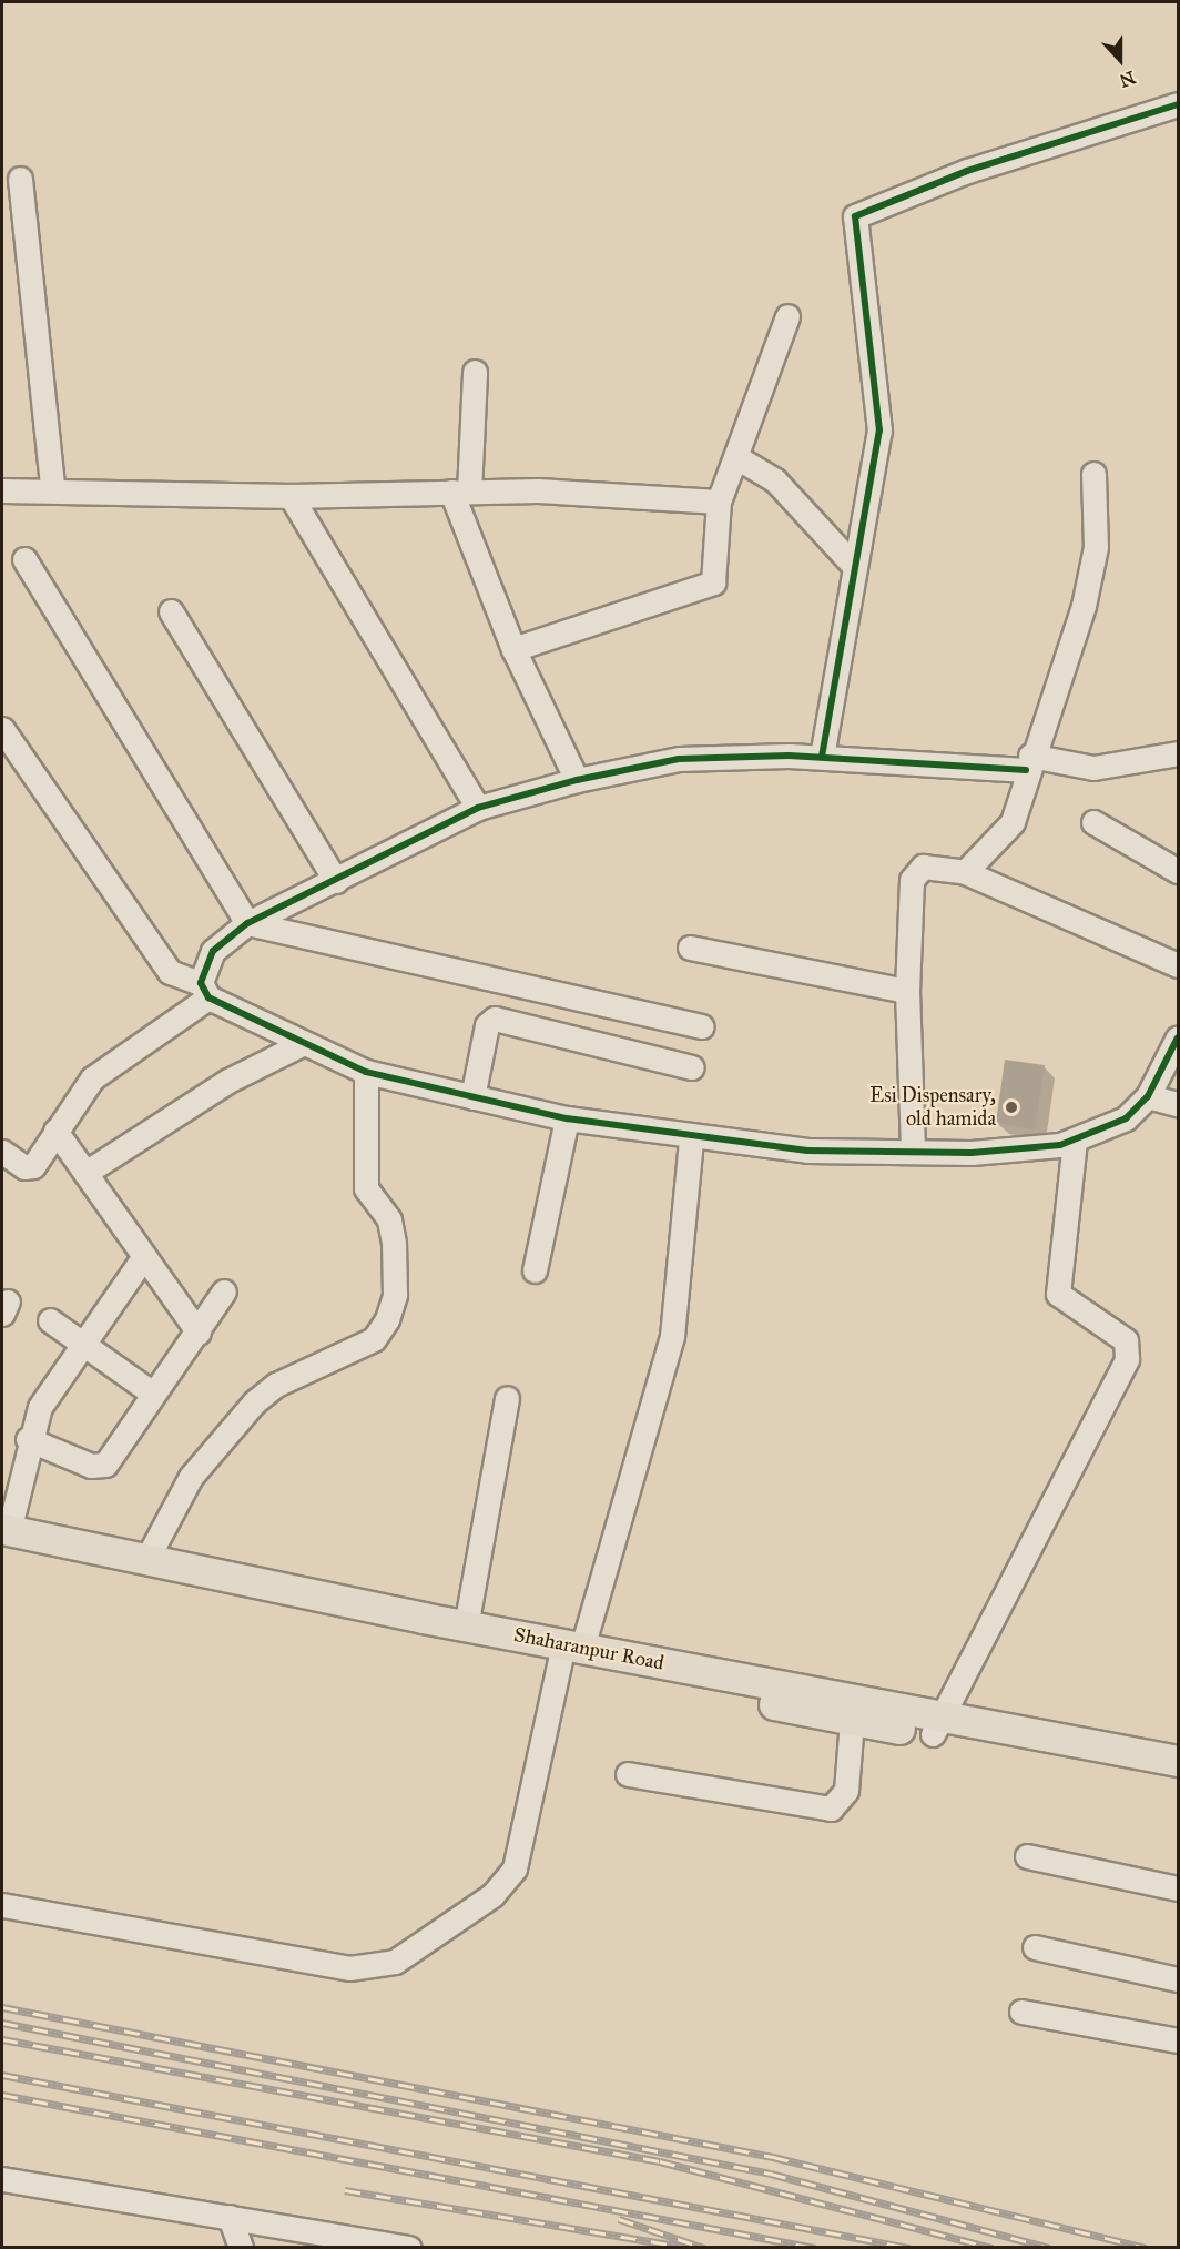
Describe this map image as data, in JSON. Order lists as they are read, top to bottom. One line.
{"streets":{"main road":["Shaharanpur Road"]},"places":["Esi Dispensary, old hamida"],"north":"bottom"}
